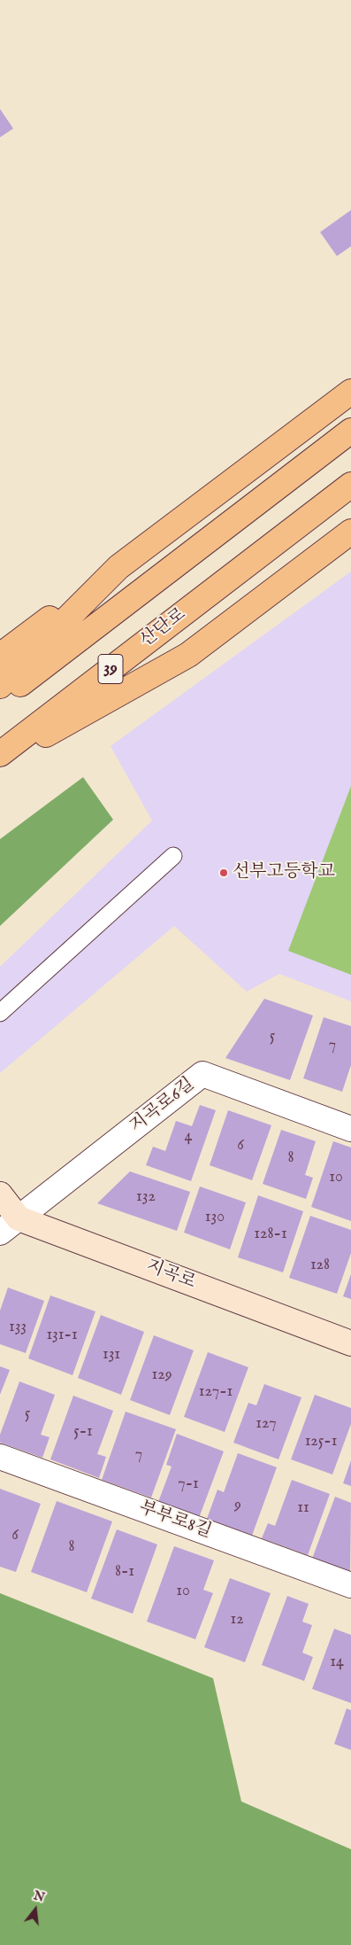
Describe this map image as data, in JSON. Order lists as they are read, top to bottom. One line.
{"streets":{"main road":["산단로","39","지곡로"],"street":["지곡로6길","부부로8길"]},"crossings":[["지곡로6길","지곡로"]],"places":["선부고등학교"],"house_numbers":["5","7","4","6","8","10","132","130","128-1","128","133","131-1","131","129","127-1","5","127","5-1","125-1","7","7-1","9","11","6","8","8-1","10","12","14"],"north":"top"}
